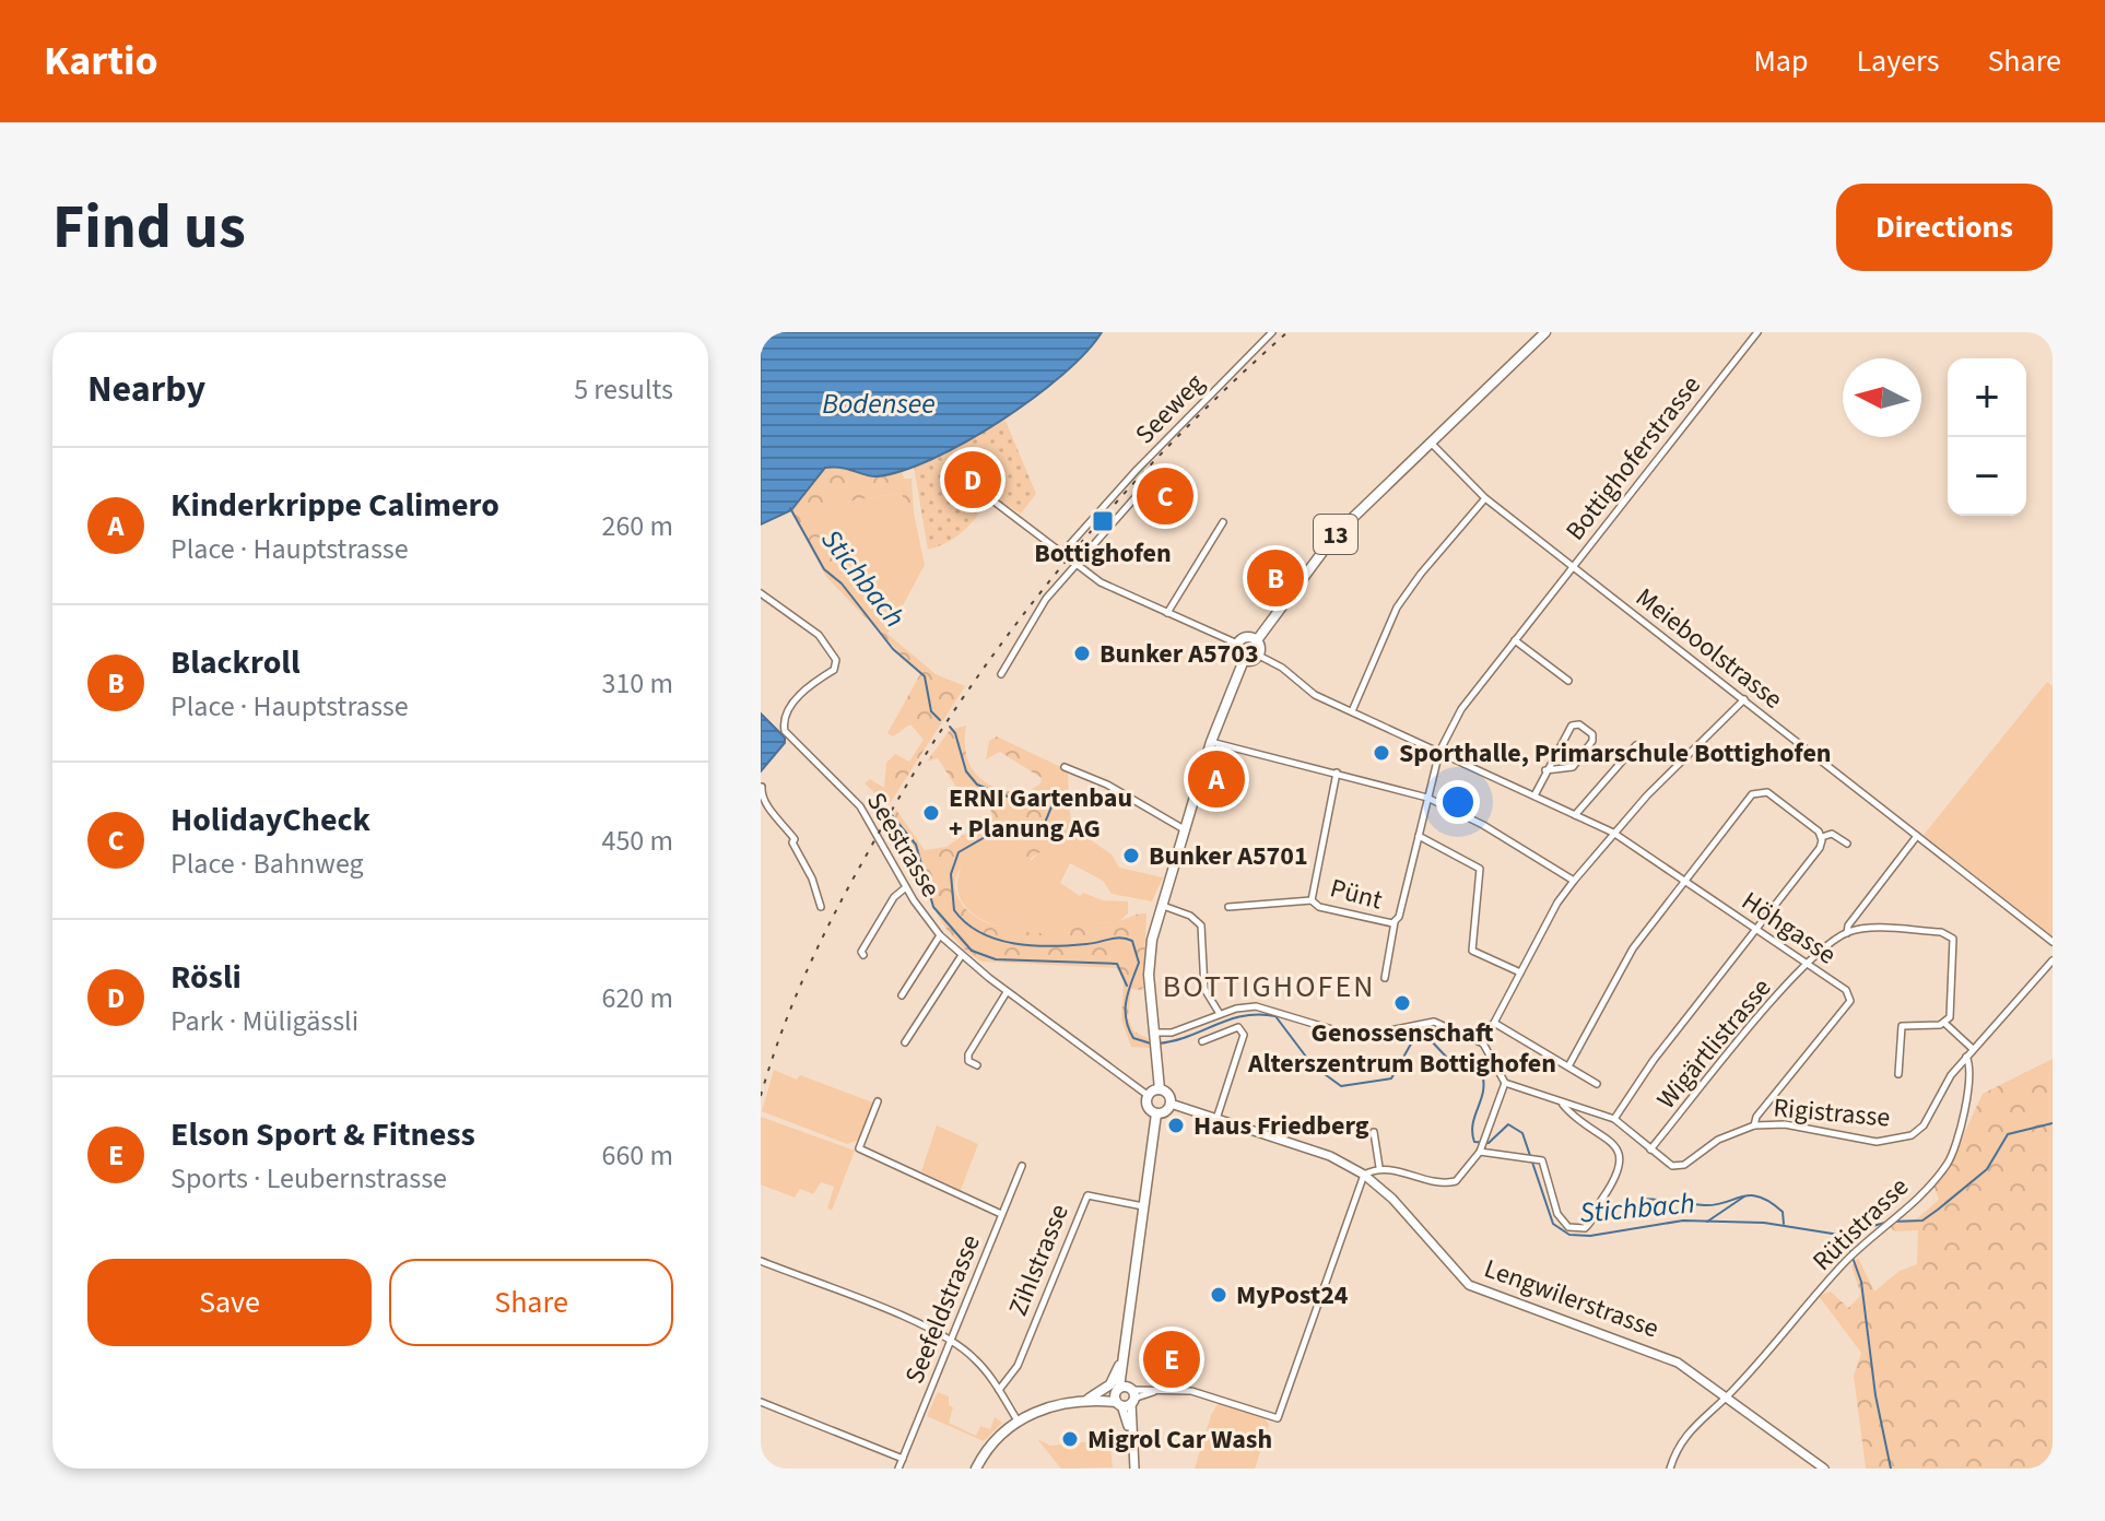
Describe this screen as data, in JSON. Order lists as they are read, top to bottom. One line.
{"streets":{"main road":["13"],"street":["Seeweg","Bottighoferstrasse","Meieboolstrasse","Seestrasse","Pünt","Höhgasse","Wigärtlistrasse","Rigistrasse","Rütistrasse","Zihlstrasse","Lengwilerstrasse","Seefeldstrasse"]},"crossings":[["Bottighoferstrasse","Meieboolstrasse"],["Bottighoferstrasse","Pünt"],["13","Meieboolstrasse"],["13","Höhgasse"],["Seestrasse","Lengwilerstrasse"],["Pünt","Höhgasse"],["Höhgasse","Wigärtlistrasse"],["Höhgasse","Rigistrasse"],["Wigärtlistrasse","Rigistrasse"],["Rigistrasse","Rütistrasse"],["Rütistrasse","Lengwilerstrasse"]],"districts":["BOTTIGHOFEN"],"water":["Bodensee","Stichbach"],"places":{"transit":["Bottighofen"],"other":["Bunker A5703","Sporthalle, Primarschule Bottighofen","ERNI Gartenbau + Planung AG","Bunker A5701","Genossenschaft Alterszentrum Bottighofen","Haus Friedberg","MyPost24","Migrol Car Wash"]},"north":"left","page":{"header":"Kartio","nav":["Map","Layers","Share"],"buttons":["Directions",["Save","Share"]],"title":"Find us","heading":["Nearby","5 results"],"map_buttons":["+","−"],"list":[{"mark":"A","name":"Kinderkrippe Calimero","note":"Place · Hauptstrasse","value":"260 m"},{"mark":"B","name":"Blackroll","note":"Place · Hauptstrasse","value":"310 m"},{"mark":"C","name":"HolidayCheck","note":"Place · Bahnweg","value":"450 m"},{"mark":"D","name":"Rösli","note":"Park · Müligässli","value":"620 m"},{"mark":"E","name":"Elson Sport & Fitness","note":"Sports · Leubernstrasse","value":"660 m"}],"pins":["D","C","B","A","E"]}}
